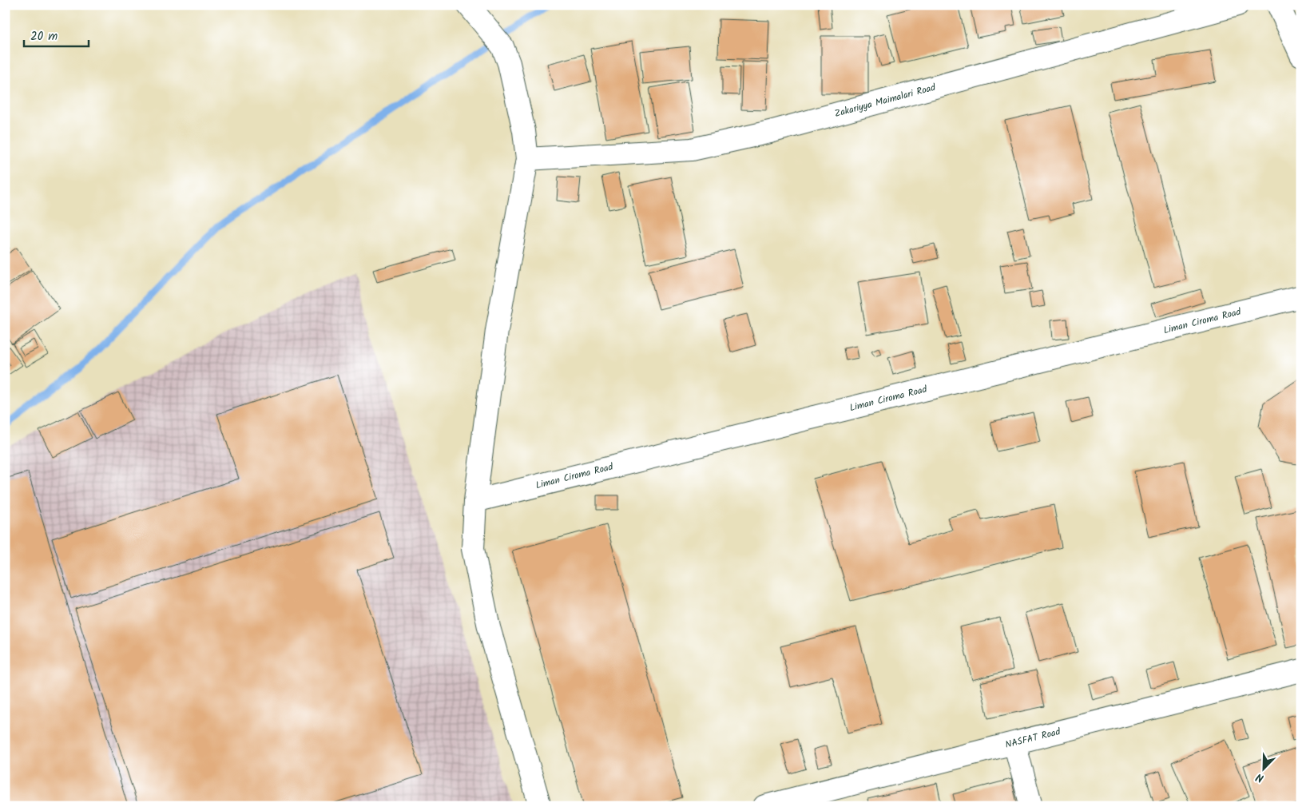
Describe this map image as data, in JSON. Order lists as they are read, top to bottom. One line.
{"streets":{"street":["Zakariyya Maimalari Road","Liman Ciroma Road","NASFAT Road"]},"scale_bar":"20 m","north":"bottom left"}
